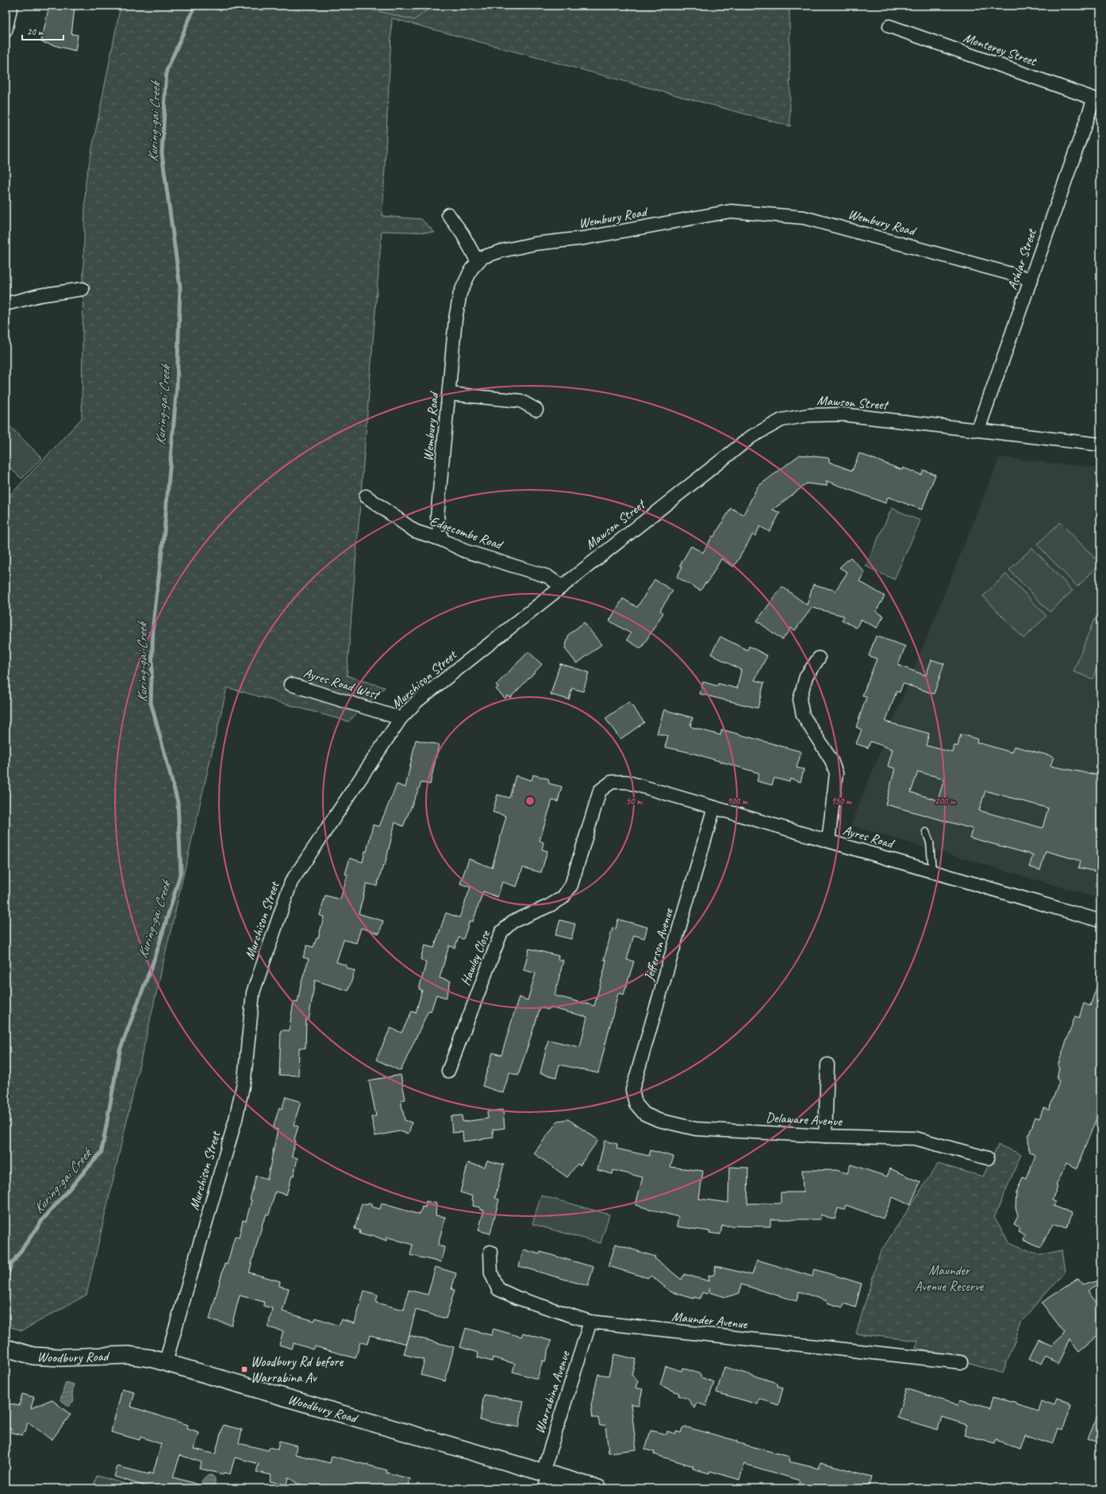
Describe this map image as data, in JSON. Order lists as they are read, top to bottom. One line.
{"streets":{"street":["Monterey Street","Wembury Road","Ashlar Street","Mawson Street","Edgecombe Road","Murchison Street","Ayres Road West","Ayres Road","Jefferson Avenue","Hawley Close","Delaware Avenue","Maunder Avenue","Woodbury Road","Warrabina Avenue"]},"crossings":[["Monterey Street","Ashlar Street"],["Wembury Road","Ashlar Street"],["Wembury Road","Edgecombe Road"],["Ashlar Street","Mawson Street"],["Mawson Street","Edgecombe Road"],["Mawson Street","Murchison Street"],["Edgecombe Road","Murchison Street"],["Murchison Street","Ayres Road West"],["Murchison Street","Woodbury Road"],["Ayres Road","Jefferson Avenue"],["Ayres Road","Hawley Close"],["Jefferson Avenue","Delaware Avenue"],["Maunder Avenue","Warrabina Avenue"],["Woodbury Road","Warrabina Avenue"]],"water":["Kuring-gai Creek"],"parks":["Maunder Avenue Reserve"],"places":{"transit":["Woodbury Rd before Warrabina Av"]},"scale_bar":"20 m","rings":["50 m","100 m","150 m","200 m"]}
